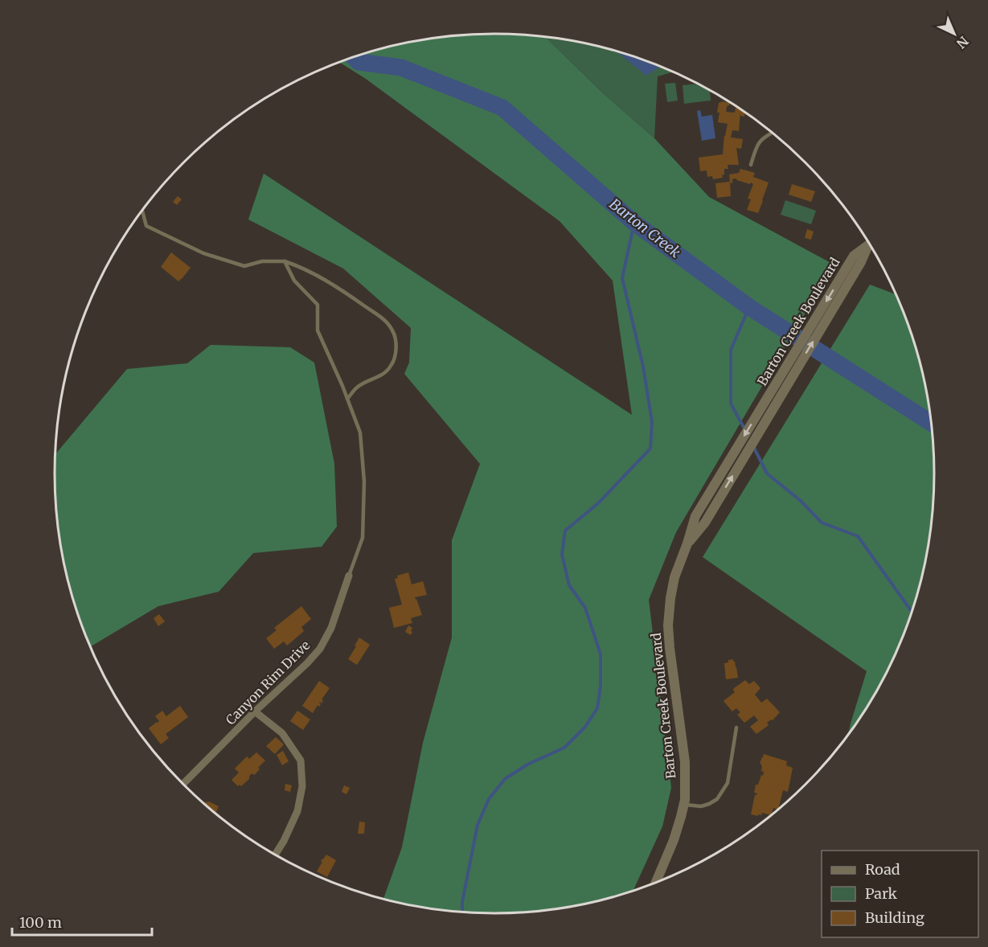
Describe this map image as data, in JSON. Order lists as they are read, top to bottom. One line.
{"streets":{"street":["Barton Creek Boulevard","Canyon Rim Drive"]},"water":["Barton Creek"],"legend":["Road","Park","Building"],"scale_bar":"100 m","north":"bottom right"}
